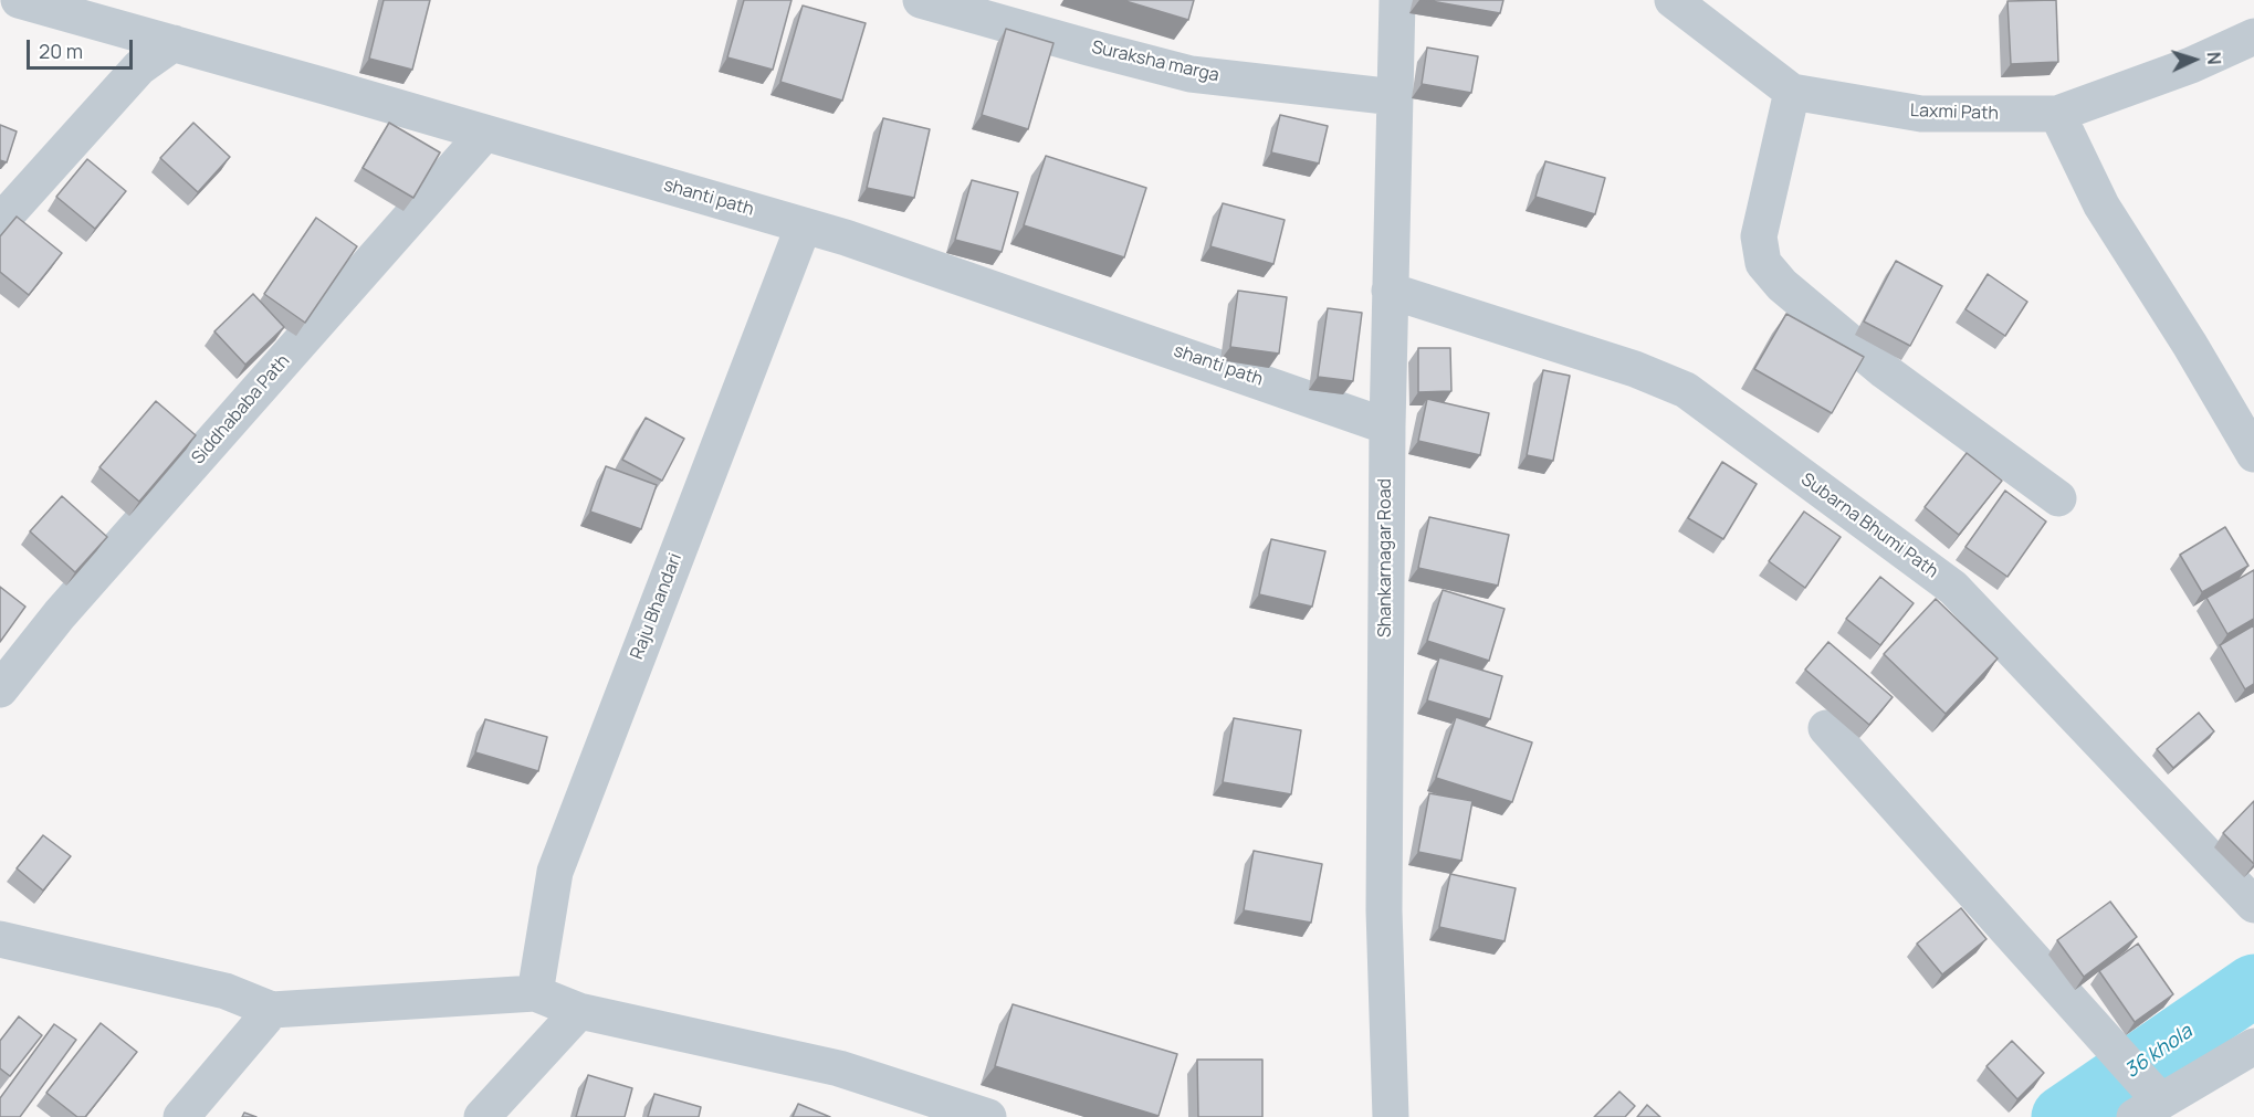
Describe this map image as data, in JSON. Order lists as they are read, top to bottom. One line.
{"streets":{"street":["Suraksha marga","Laxmi Path","shanti path","Siddhababa Path","Subarna Bhumi Path","Shankarnagar Road","Raju Bhandari"]},"crossings":[["Suraksha marga","Shankarnagar Road"],["shanti path","Siddhababa Path"],["shanti path","Shankarnagar Road"],["shanti path","Raju Bhandari"],["Subarna Bhumi Path","Shankarnagar Road"]],"water":["36 khola"],"scale_bar":"20 m","north":"right"}
